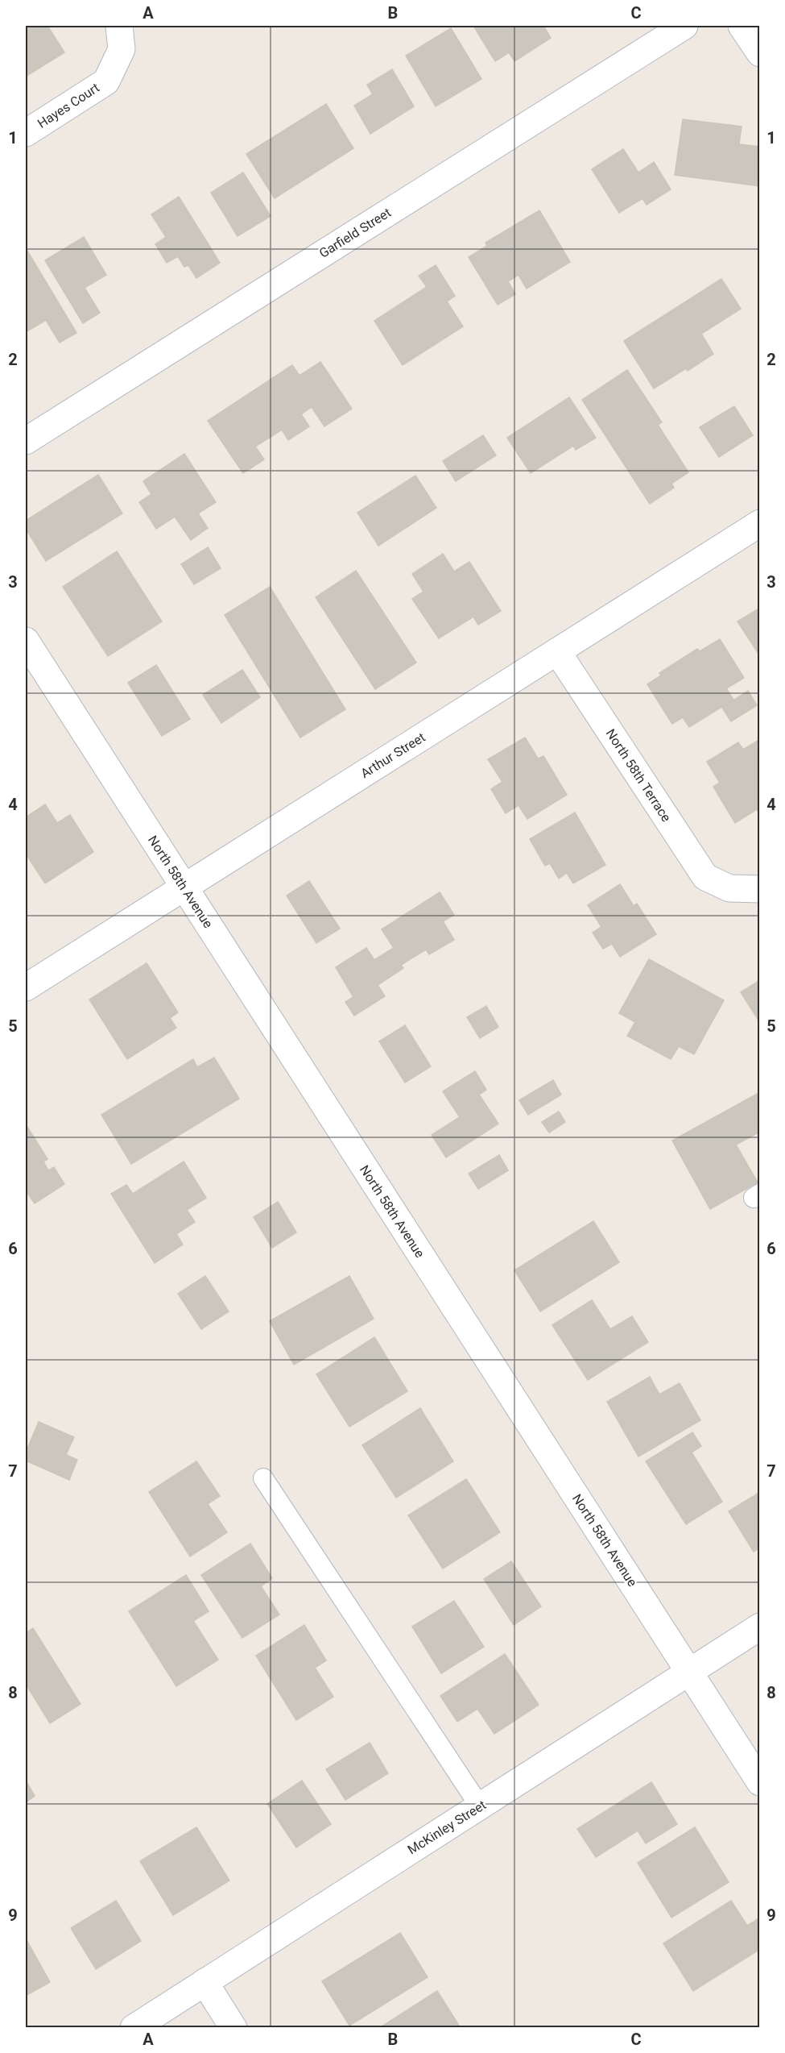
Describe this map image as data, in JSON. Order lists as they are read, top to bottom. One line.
{"streets":{"street":["Hayes Court","Garfield Street","Arthur Street","North 58th Terrace","North 58th Avenue","McKinley Street"]},"crossings":[["Arthur Street","North 58th Terrace"],["Arthur Street","North 58th Avenue"],["North 58th Avenue","McKinley Street"]],"grid":{"columns":["A","B","C"],"rows":["1","2","3","4","5","6","7","8","9"]}}
